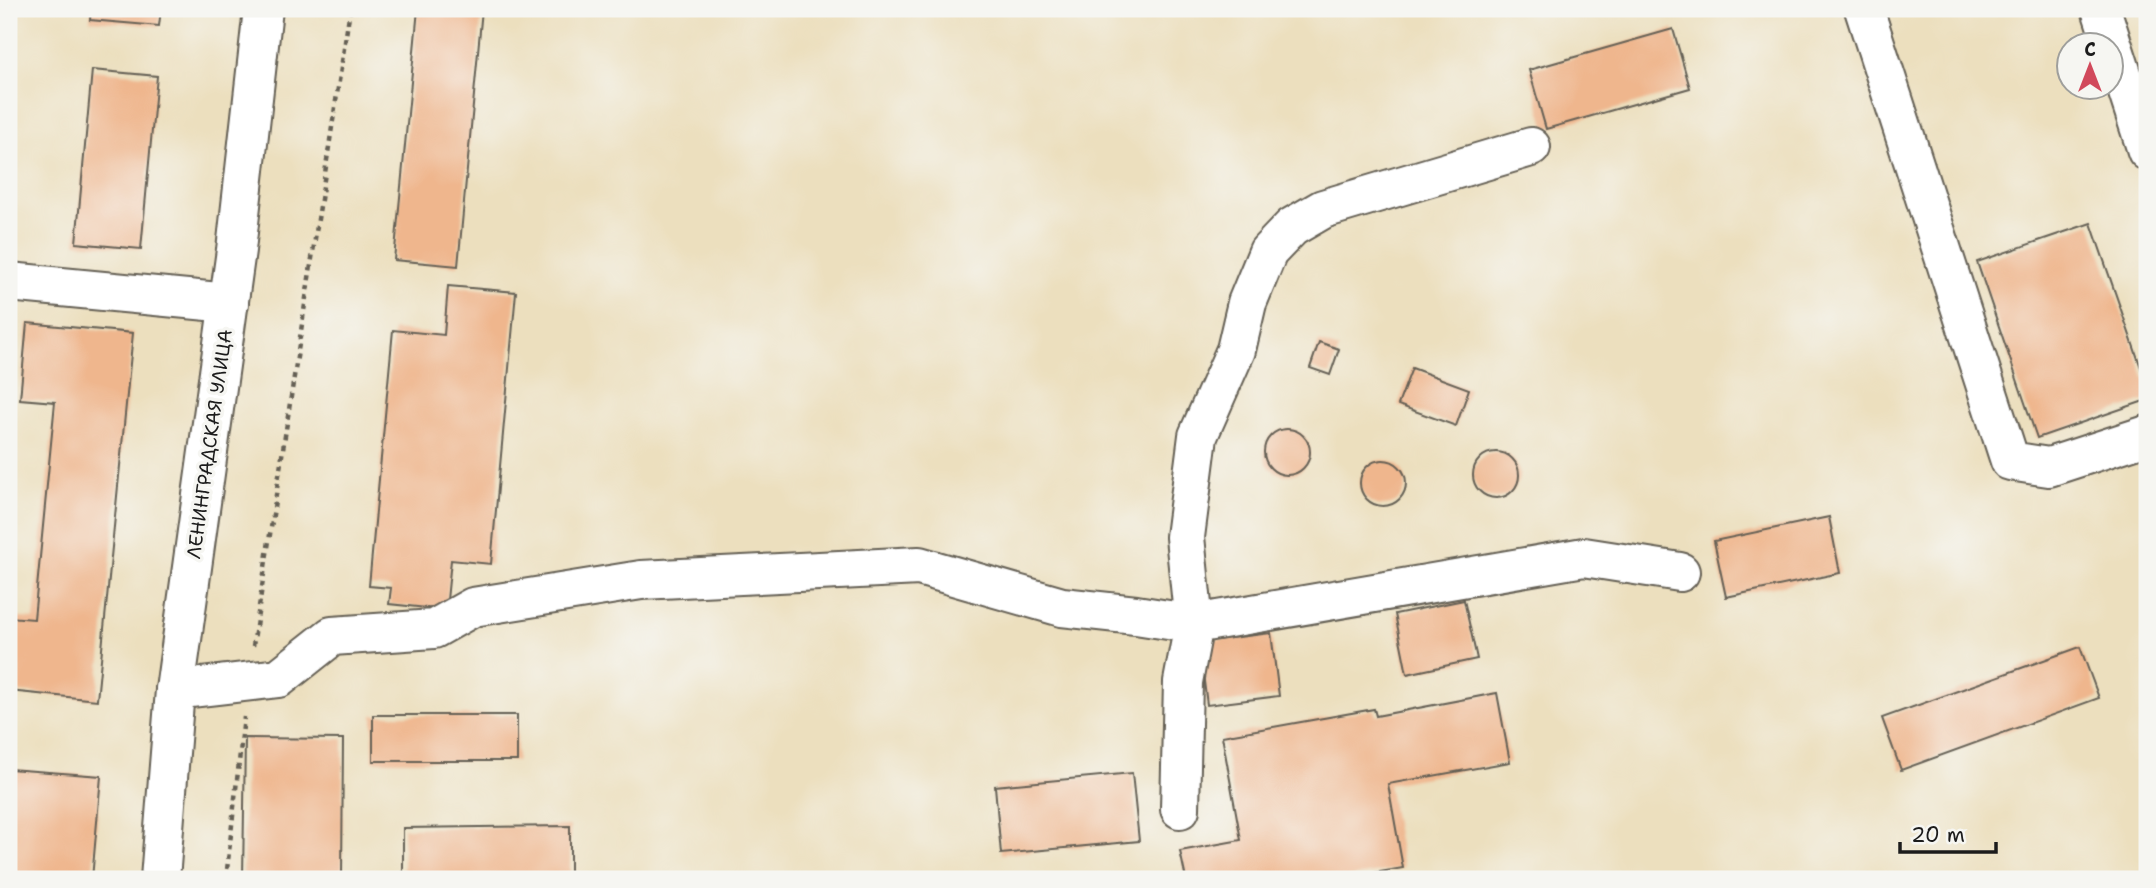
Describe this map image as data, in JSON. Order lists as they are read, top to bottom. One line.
{"streets":{"main road":["ЛЕНИНГРАДСКАЯ УЛИЦА"]},"scale_bar":"20 m","north":"top"}
